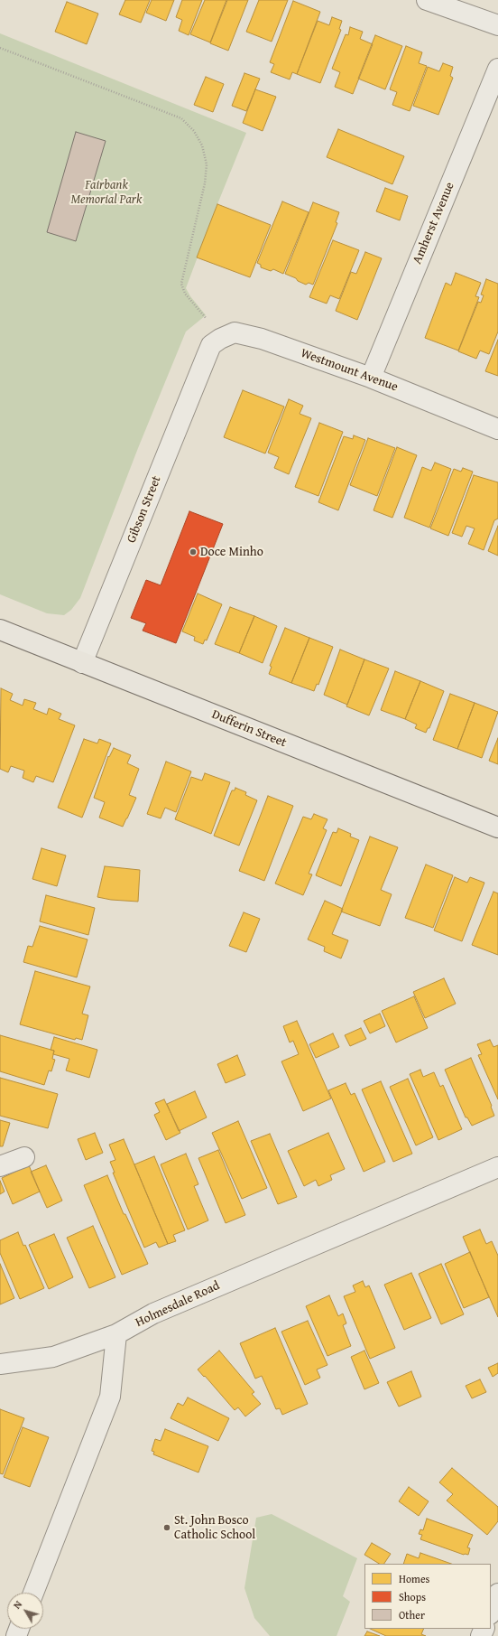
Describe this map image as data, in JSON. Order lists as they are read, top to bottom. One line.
{"streets":{"main road":["Dufferin Street"],"street":["Amherst Avenue","Westmount Avenue","Gibson Street","Holmesdale Road"]},"crossings":[["Amherst Avenue","Westmount Avenue"],["Westmount Avenue","Gibson Street"],["Gibson Street","Dufferin Street"]],"parks":["Fairbank Memorial Park"],"places":["Doce Minho","St. John Bosco Catholic School"],"legend":["Homes","Shops","Other"],"north":"top left"}
